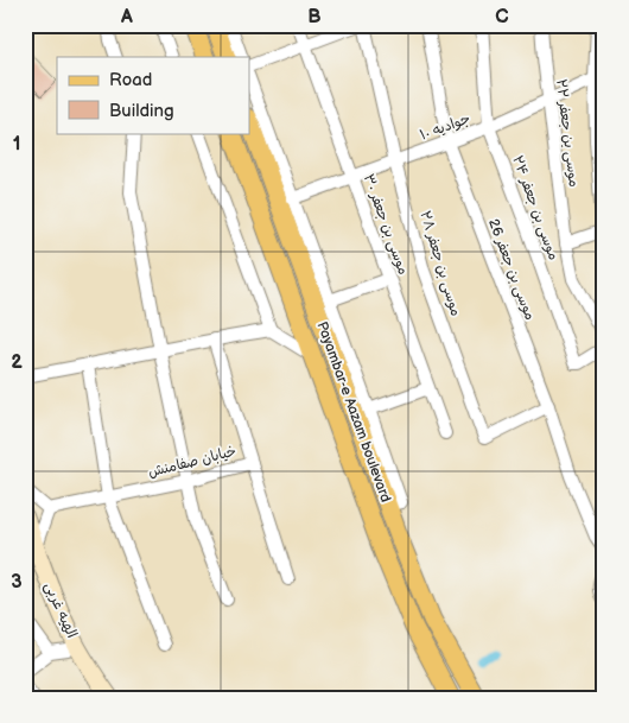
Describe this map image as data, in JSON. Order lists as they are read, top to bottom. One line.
{"streets":{"main road":["Payambar-e Aazam boulevard"],"street":["جوادیه ۱۰","موسی بن جعفر ۲۲","موسی بن جعفر ۲۴","موسی بن جعفر ۳۰","موسی بن جعفر ۲۸","موسی بن جعفر 26","خیابان صفامنش","الهیه غربی"]},"crossings":[["جوادیه ۱۰","موسی بن جعفر ۲۲"],["جوادیه ۱۰","موسی بن جعفر ۲۴"],["جوادیه ۱۰","موسی بن جعفر ۳۰"],["جوادیه ۱۰","موسی بن جعفر ۲۸"],["جوادیه ۱۰","موسی بن جعفر 26"],["موسی بن جعفر ۲۸","موسی بن جعفر 26"]],"legend":["Road","Building"],"grid":{"columns":["A","B","C"],"rows":["1","2","3"]}}
